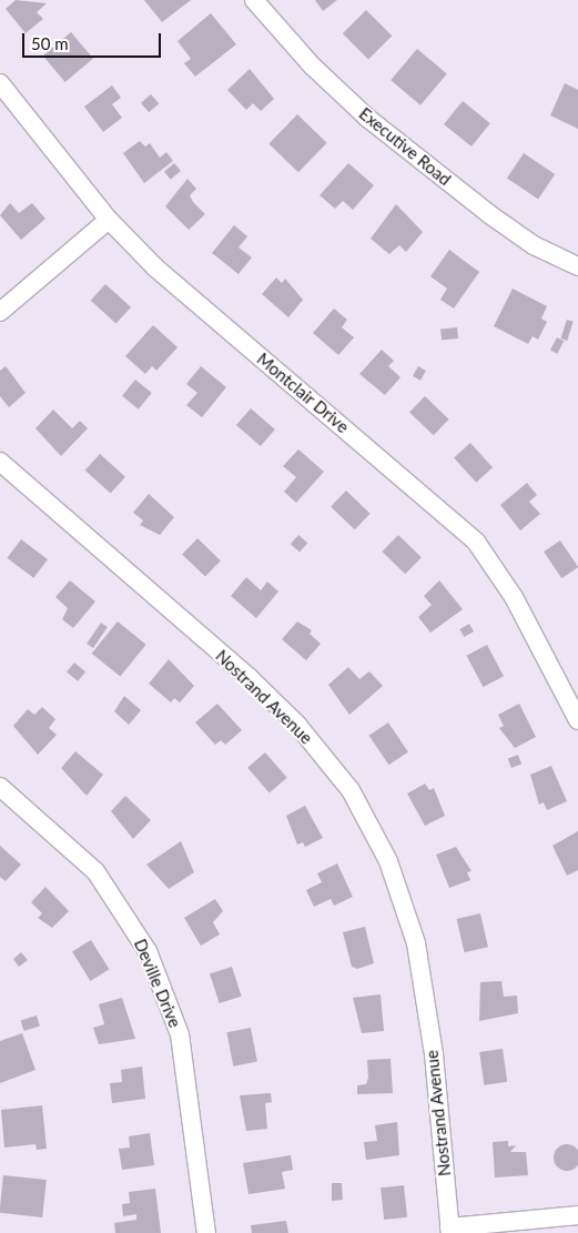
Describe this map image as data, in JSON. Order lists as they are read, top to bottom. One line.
{"streets":{"street":["Executive Road","Montclair Drive","Nostrand Avenue","Deville Drive"]},"scale_bar":"50 m"}
